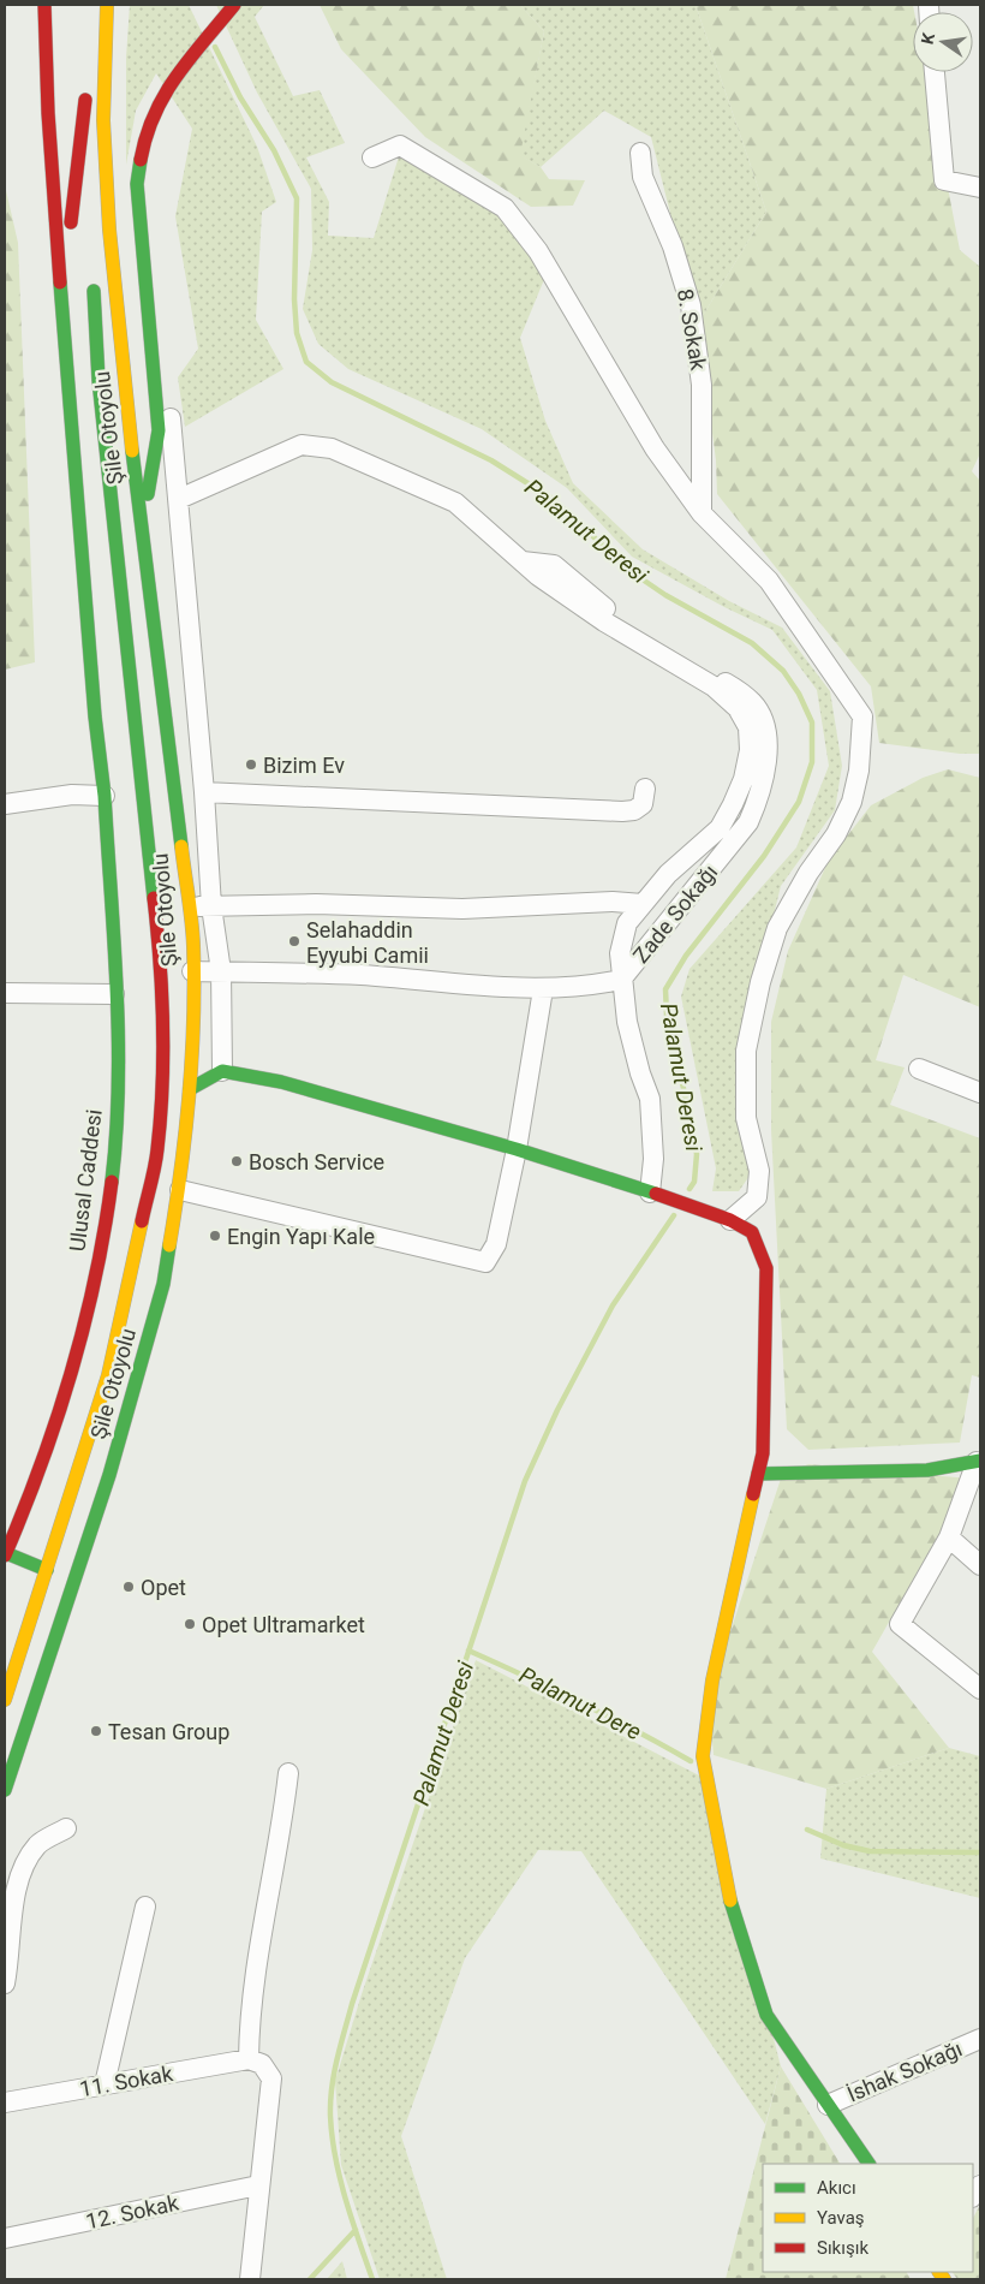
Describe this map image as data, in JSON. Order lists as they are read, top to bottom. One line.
{"streets":{"main road":["Şile Otoyolu","Ulusal Caddesi"],"street":["8. Sokak","Zade Sokağı","İshak Sokağı","11. Sokak","12. Sokak"]},"crossings":[["Şile Otoyolu","Zade Sokağı"]],"water":["Palamut Deresi","Palamut Dere"],"places":["Bizim Ev","Selahaddin Eyyubi Camii","Bosch Service","Engin Yapı Kale","Opet","Opet Ultramarket","Tesan Group"],"legend":["Akıcı","Yavaş","Sıkışık"],"north":"left"}
